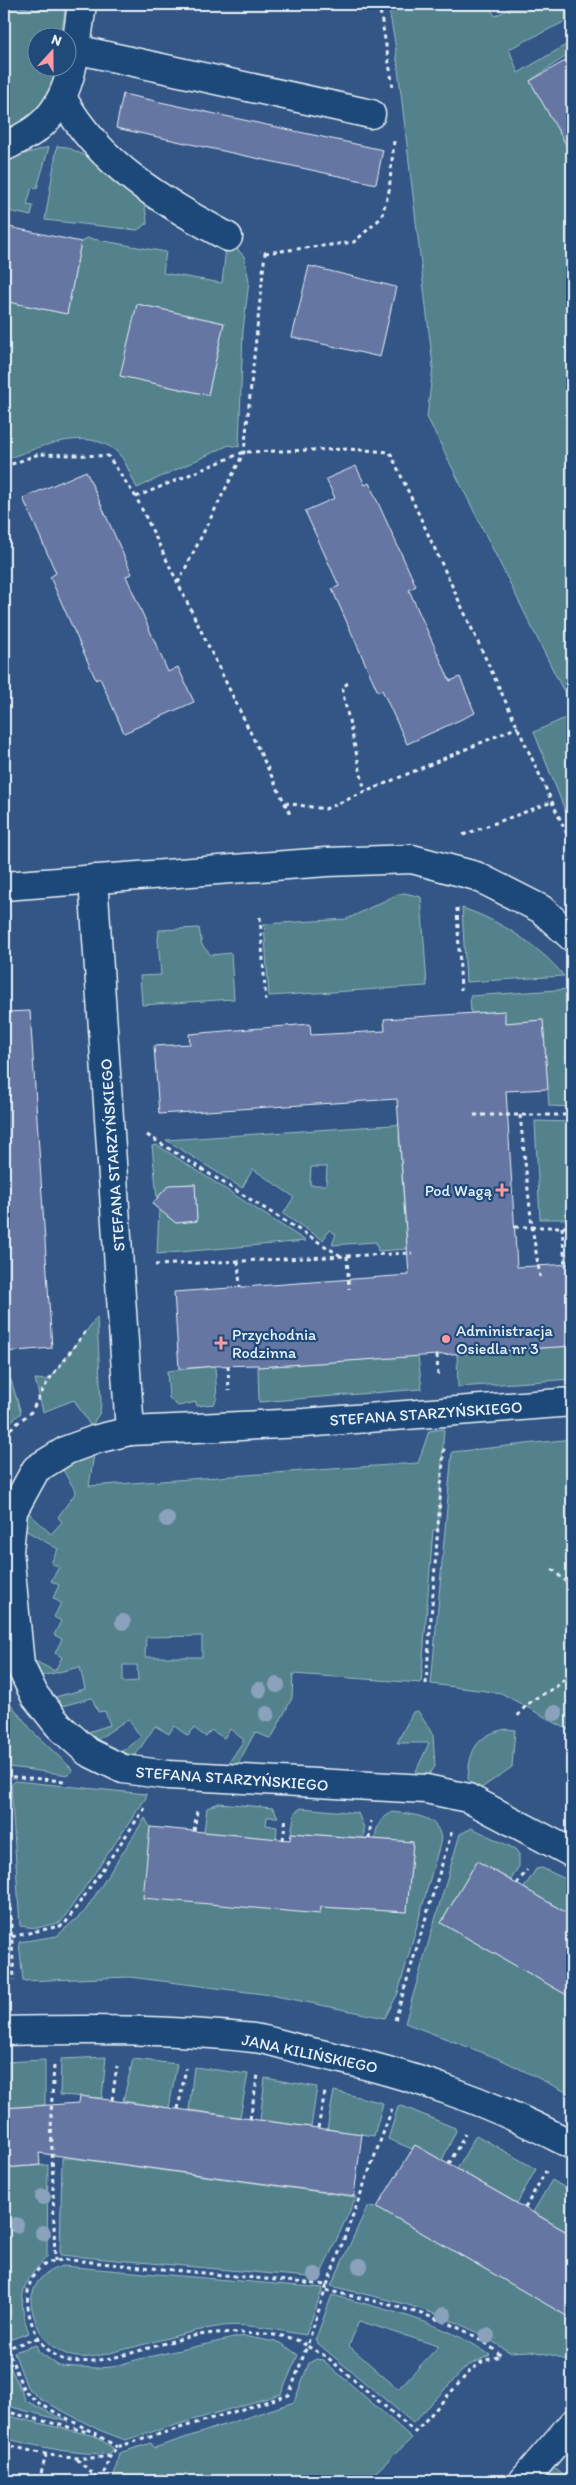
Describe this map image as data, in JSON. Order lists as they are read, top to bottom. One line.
{"streets":{"street":["STEFANA STARZYŃSKIEGO","JANA KILIŃSKIEGO"]},"places":{"health":["Pod Wagą","Przychodnia Rodzinna"],"other":["Administracja Osiedla nr 3"]},"north":"top"}
